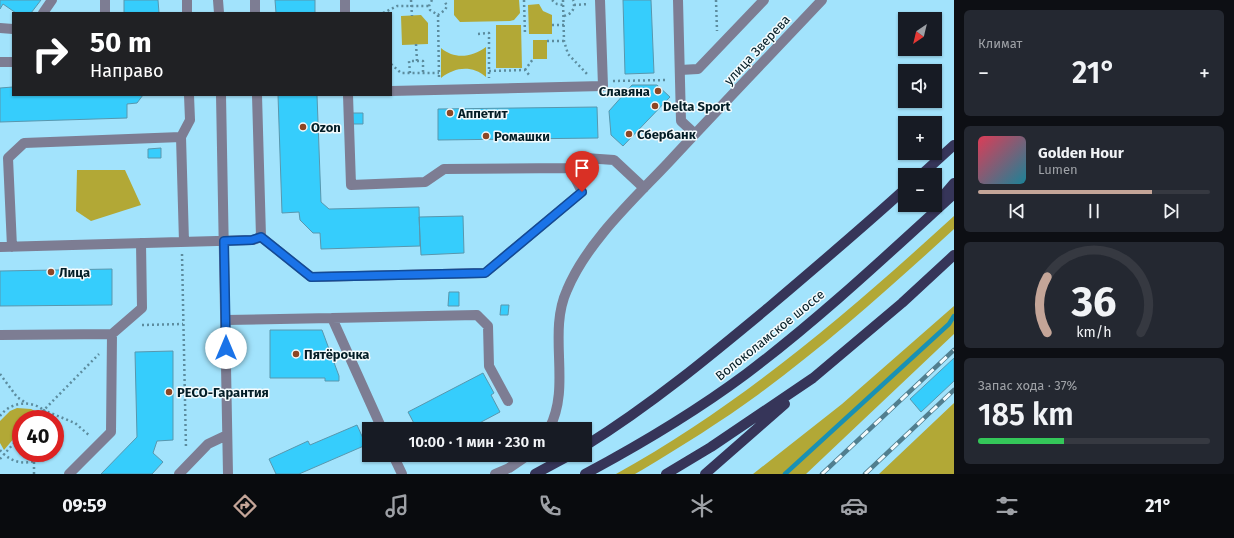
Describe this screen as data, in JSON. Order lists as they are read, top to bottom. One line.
{"streets":{"main road":["Волоколамское шоссе"],"street":["улица Зверева"]},"places":["Славяна","Delta Sport","Аппетит","Ozon","Сбербанк","Ромашки","Лица","Пятёрочка","РЕСО-Гарантия"],"north":"bottom left","page":{"tile":["Климат",["Запас хода · 37%","185 km"]],"map_buttons":["+","−"],"turn":["50 m","Направо"],"heat":["−","21°","+"],"song":["Golden Hour","Lumen"],"limit":"40","trip":"10:00 · 1 мин · 230 m","tabs":["09:59","21°"],"gauge":["36","km/h"]}}
